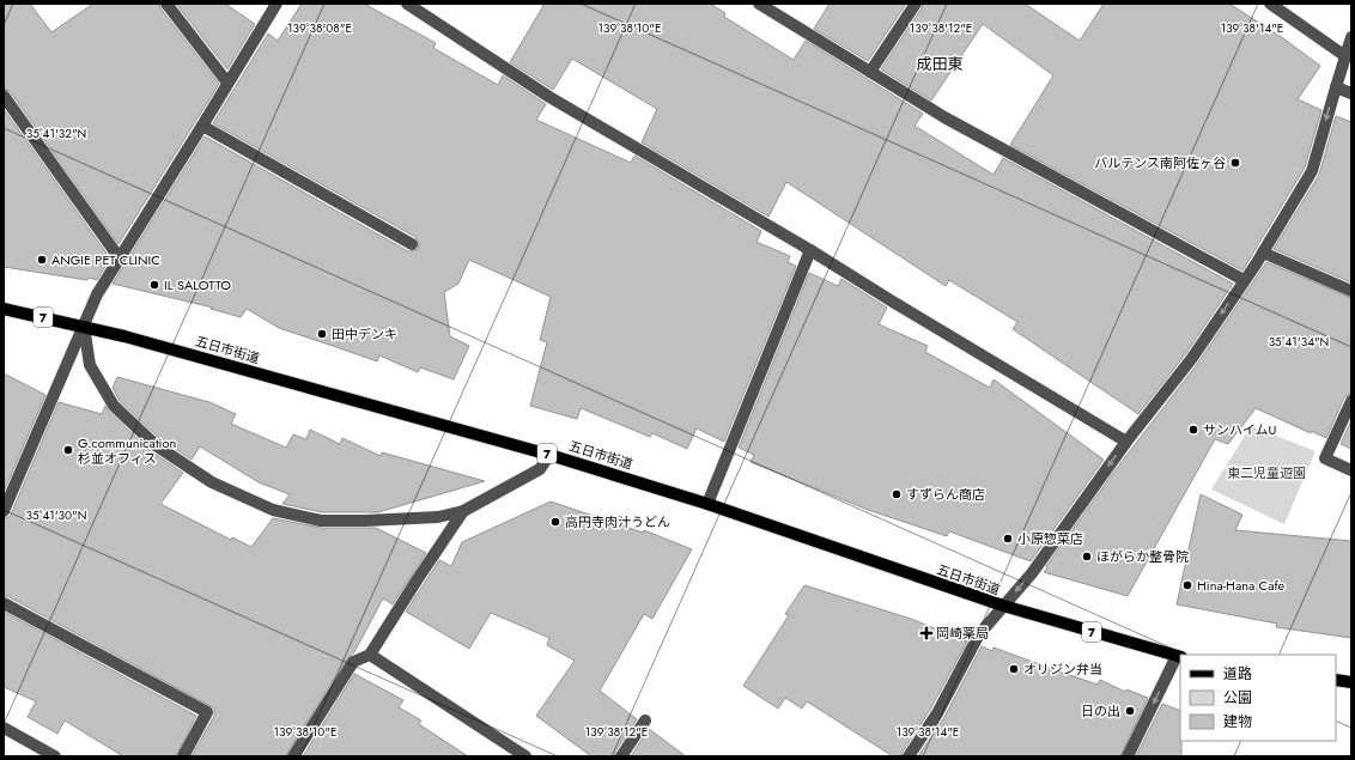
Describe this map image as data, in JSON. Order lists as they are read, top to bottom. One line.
{"streets":{"main road":["7","五日市街道"]},"districts":["成田東"],"parks":["東二児童遊園"],"places":{"other":["バルテンス南阿佐ヶ谷","ANGIE PET CLINIC","IL SALOTTO","田中デンキ","サンハイムU","G.communication 杉並オフィス","すずらん商店","高円寺肉汁うどん","小原惣菜店","ほがらか整骨院","Hina-Hana Cafe","オリジン弁当","日の出"],"health":["岡崎薬局"]},"legend":["道路","公園","建物"],"coordinates":["139°38'08\"E","139°38'10\"E","139°38'12\"E","139°38'14\"E","35°41'32\"N","35°41'34\"N","35°41'30\"N"]}
